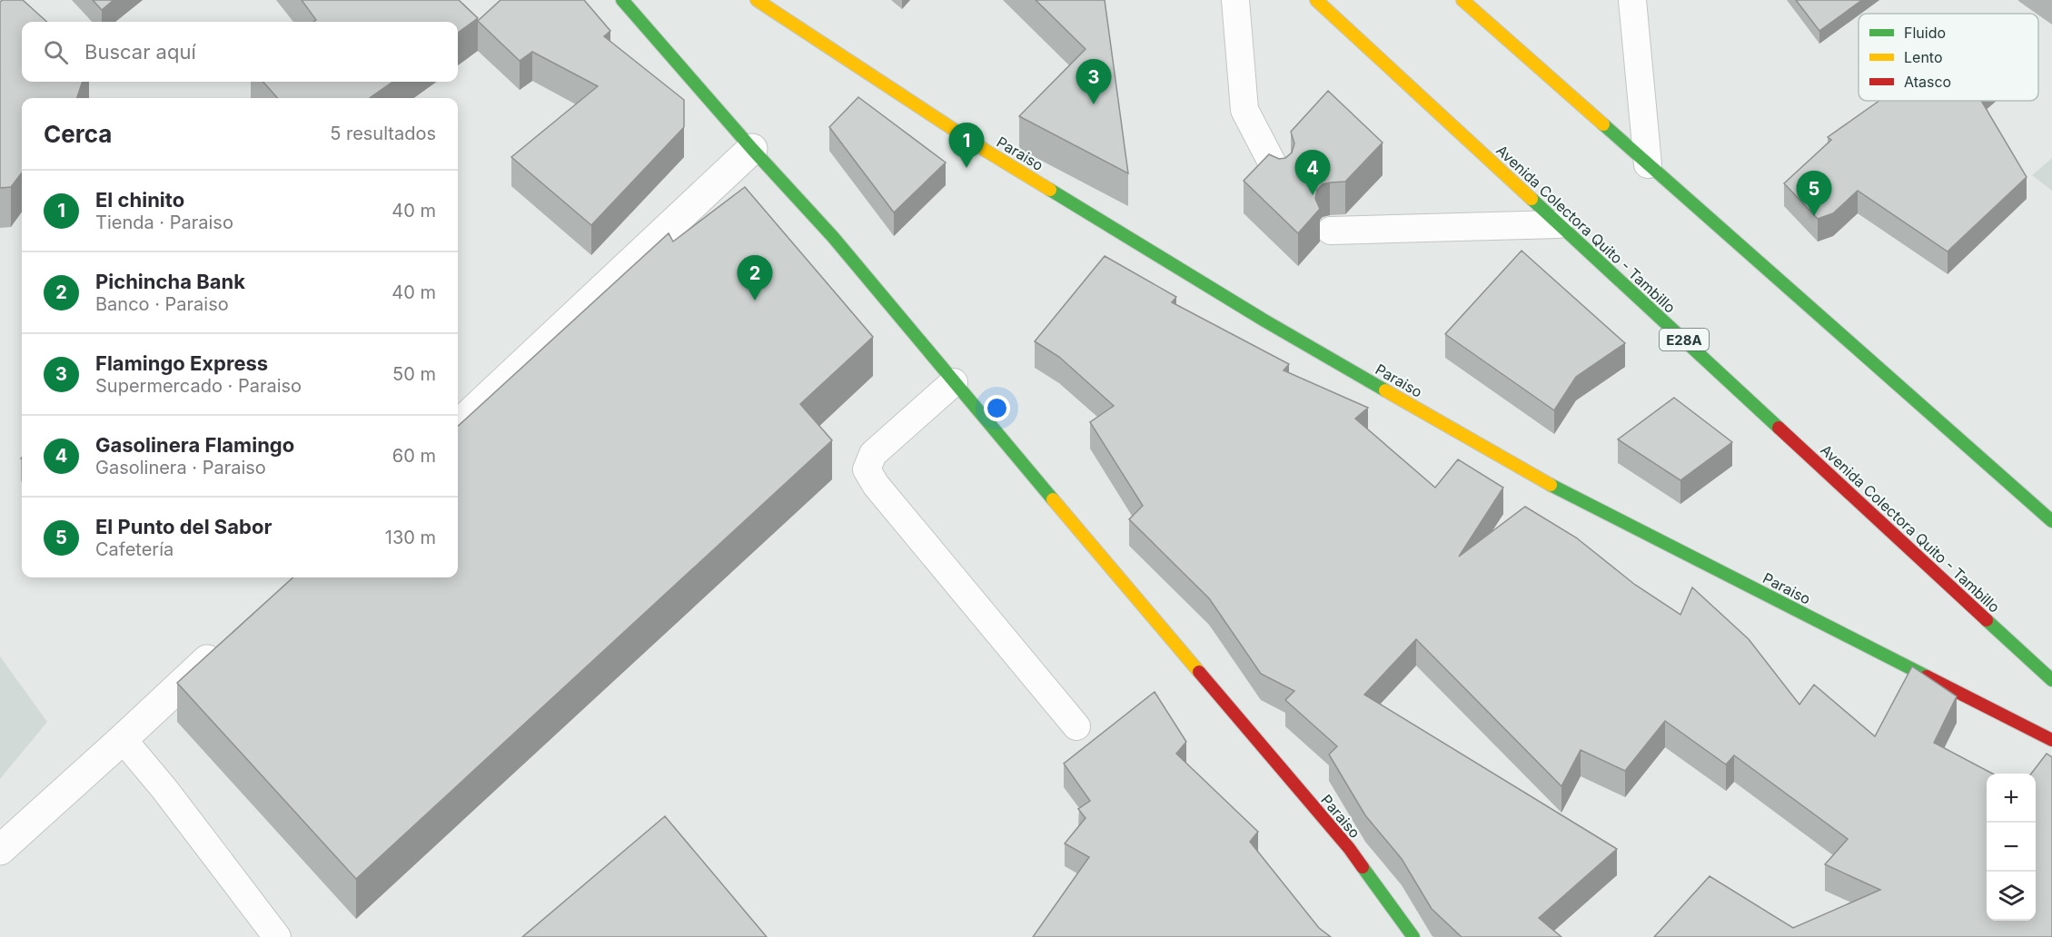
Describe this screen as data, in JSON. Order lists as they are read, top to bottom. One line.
{"streets":{"main road":["Paraiso","Avenida Colectora Quito - Tambillo","E28A"]},"legend":["Fluido","Lento","Atasco"],"page":{"search":"Buscar aquí","pins":["3","1","4","5","2"],"heading":["Cerca","5 resultados"],"list":[{"mark":"1","name":"El chinito","note":"Tienda · Paraiso","value":"40 m"},{"mark":"2","name":"Pichincha Bank","note":"Banco · Paraiso","value":"40 m"},{"mark":"3","name":"Flamingo Express","note":"Supermercado · Paraiso","value":"50 m"},{"mark":"4","name":"Gasolinera Flamingo","note":"Gasolinera · Paraiso","value":"60 m"},{"mark":"5","name":"El Punto del Sabor","note":"Cafetería","value":"130 m"}],"map_buttons":["+","−"]}}
